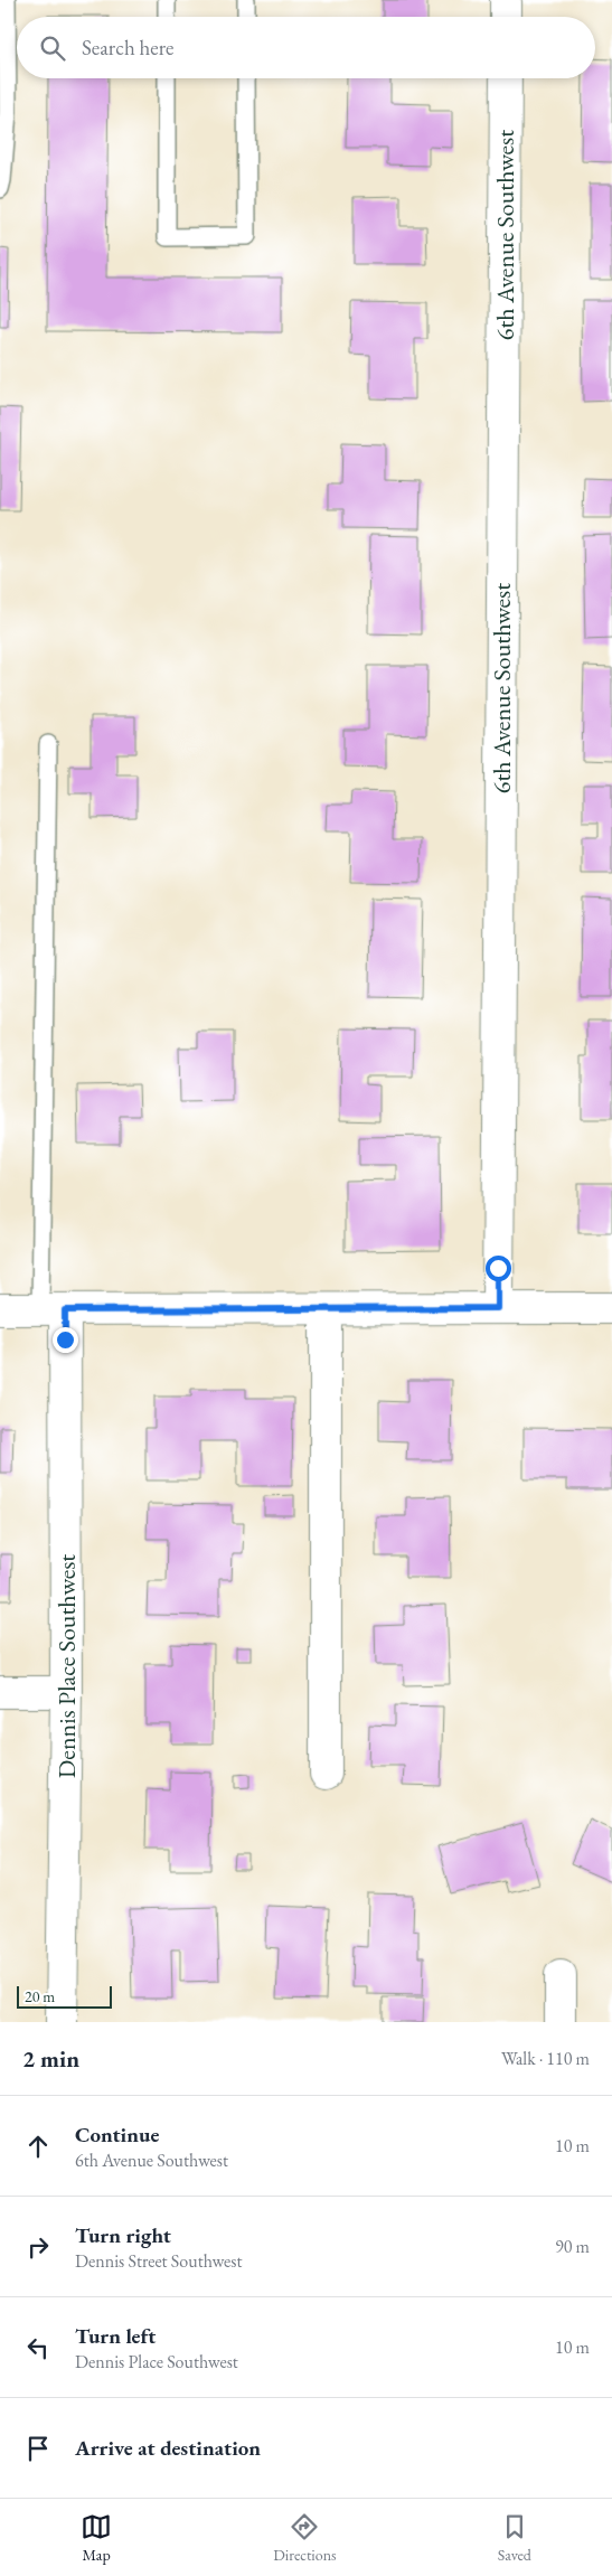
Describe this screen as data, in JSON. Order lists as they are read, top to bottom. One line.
{"streets":{"street":["6th Avenue Southwest","Dennis Place Southwest"]},"scale_bar":"20 m","page":{"search":"Search here","scale":"20 m","heading":["2 min","Walk · 110 m"],"list":[["Continue","6th Avenue Southwest","10 m"],["Turn right","Dennis Street Southwest","90 m"],["Turn left","Dennis Place Southwest","10 m"],"Arrive at destination"],"nav":["Map","Directions","Saved"]}}
